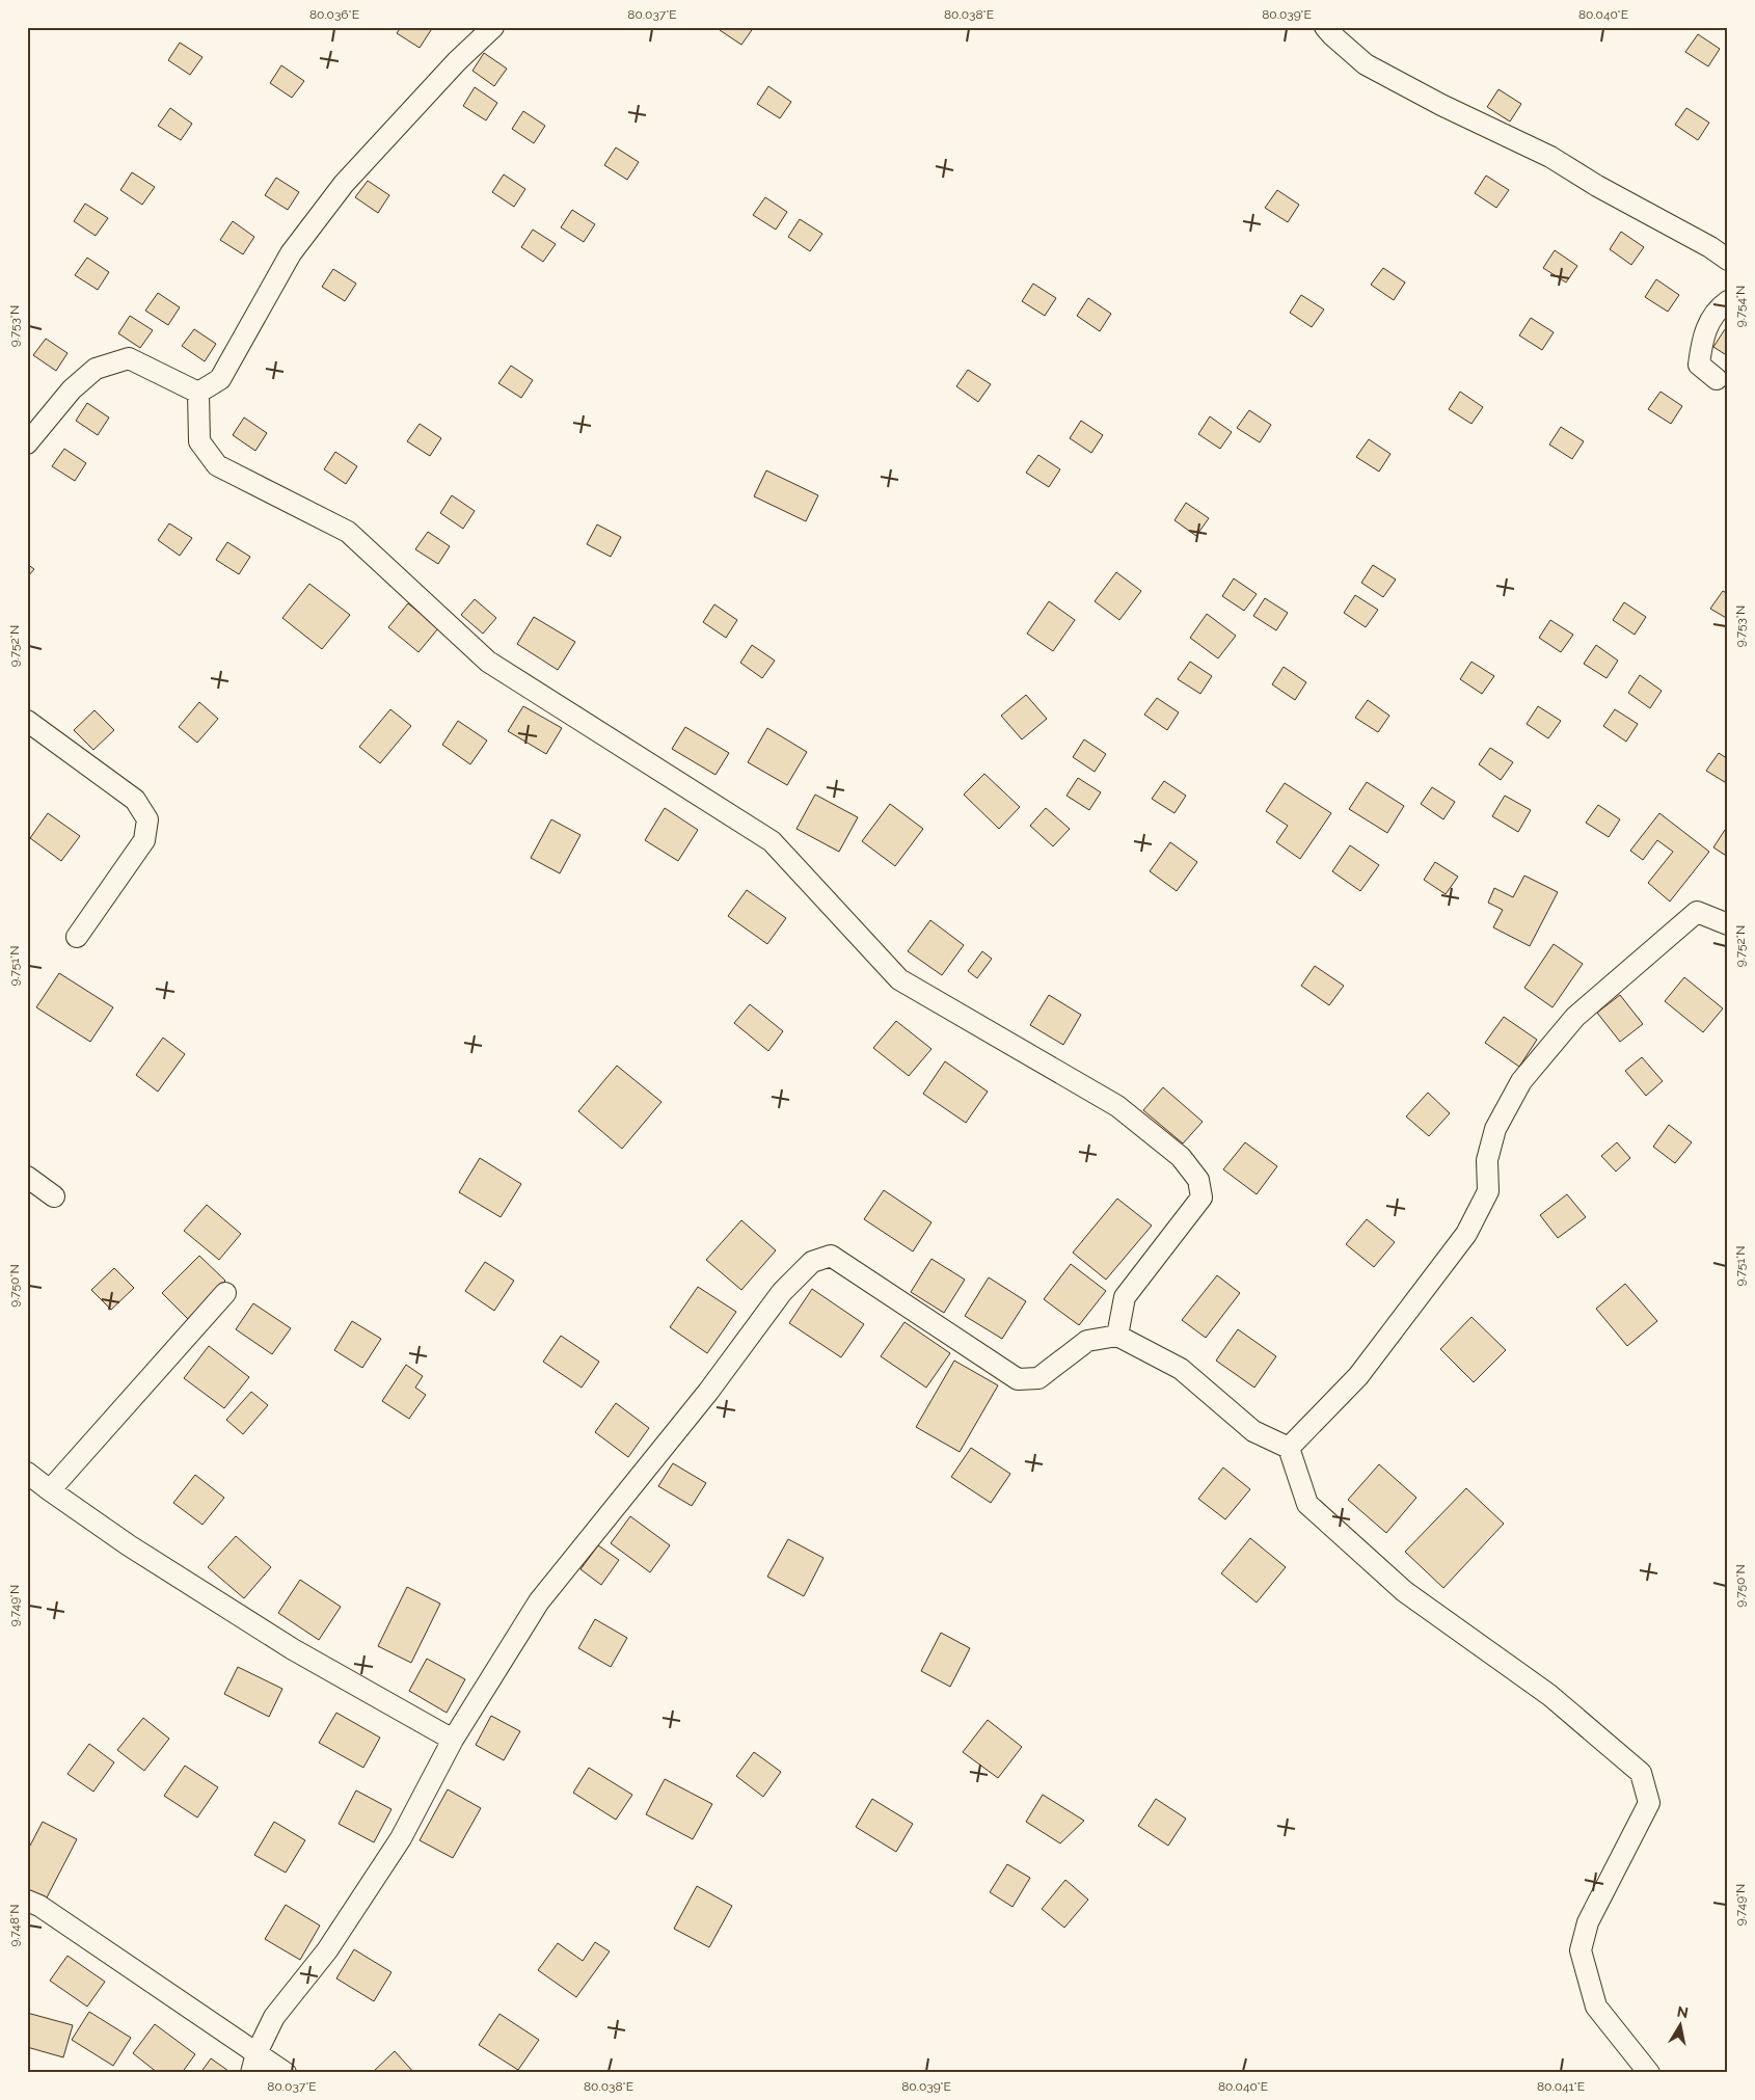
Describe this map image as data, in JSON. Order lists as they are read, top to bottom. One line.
{"north":"top","coordinates":["80.036°E","80.037°E","80.038°E","80.039°E","80.040°E","9.754°N","9.753°N","9.752°N","9.751°N","9.750°N","9.749°N","9.748°N","80.041°E"]}
